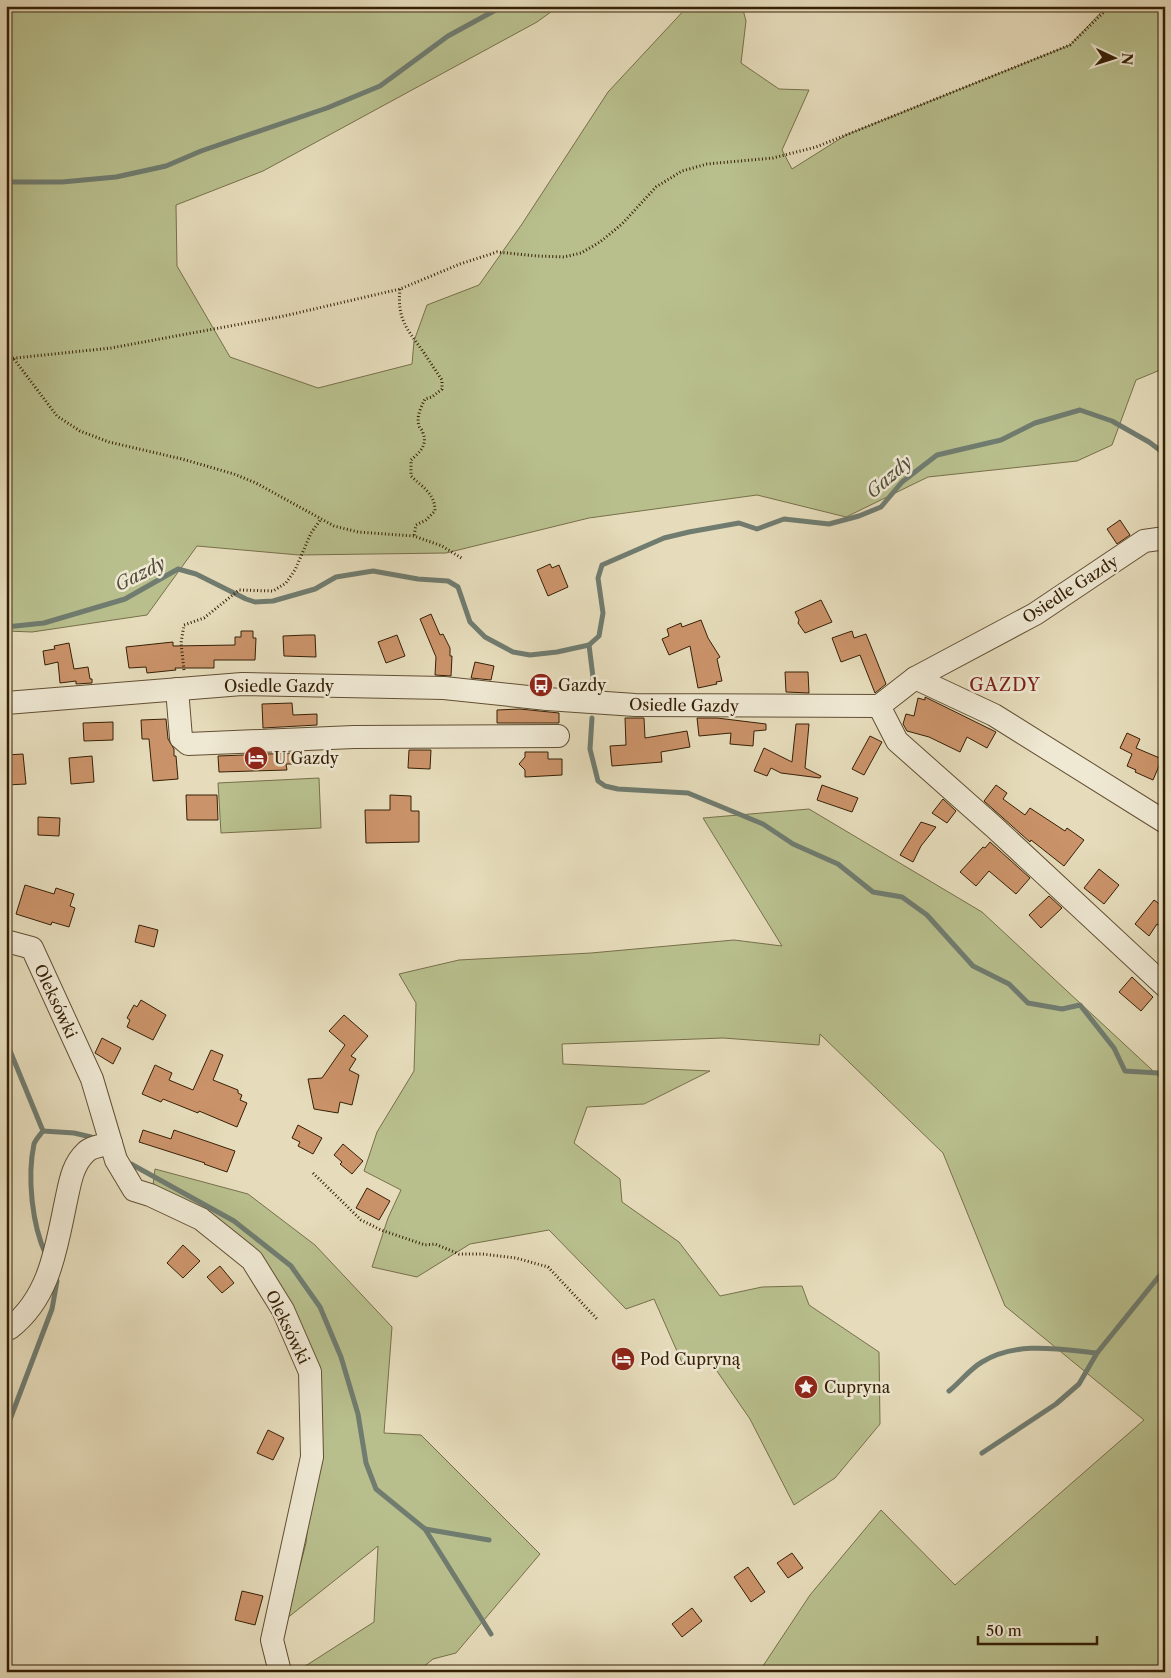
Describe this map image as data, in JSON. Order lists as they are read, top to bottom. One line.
{"streets":{"street":["Osiedle Gazdy","Oleksówki"]},"districts":["GAZDY"],"water":["Gazdy"],"places":{"bus stop":["Gazdy"],"hotel":["U Gazdy","Pod Cupryną"],"place":["Cupryna"]},"scale_bar":"50 m","north":"right"}
